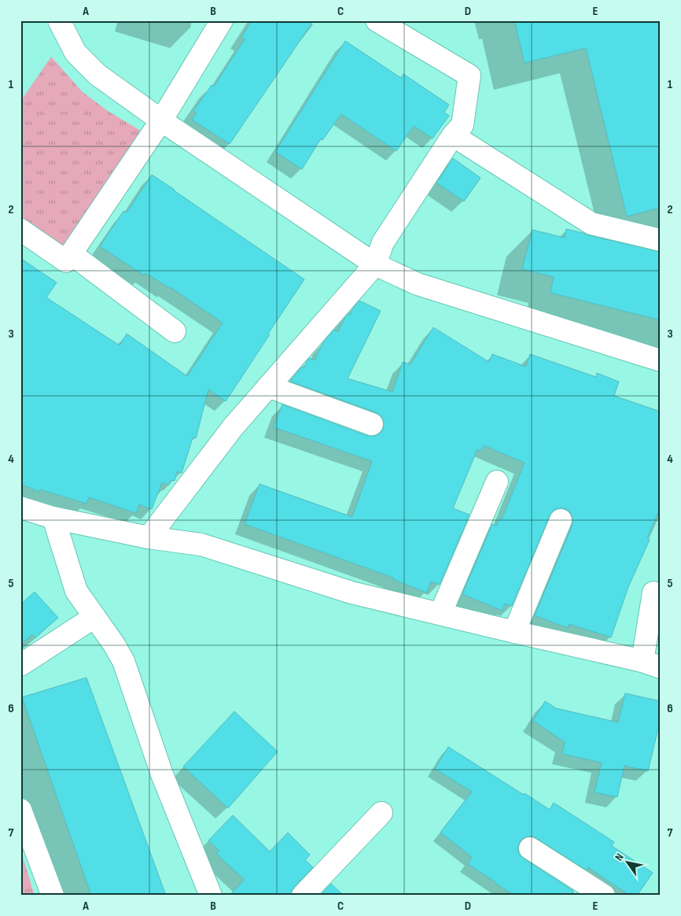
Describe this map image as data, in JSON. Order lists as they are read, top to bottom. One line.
{"north":"top left","grid":{"columns":["A","B","C","D","E"],"rows":["1","2","3","4","5","6","7"]}}
